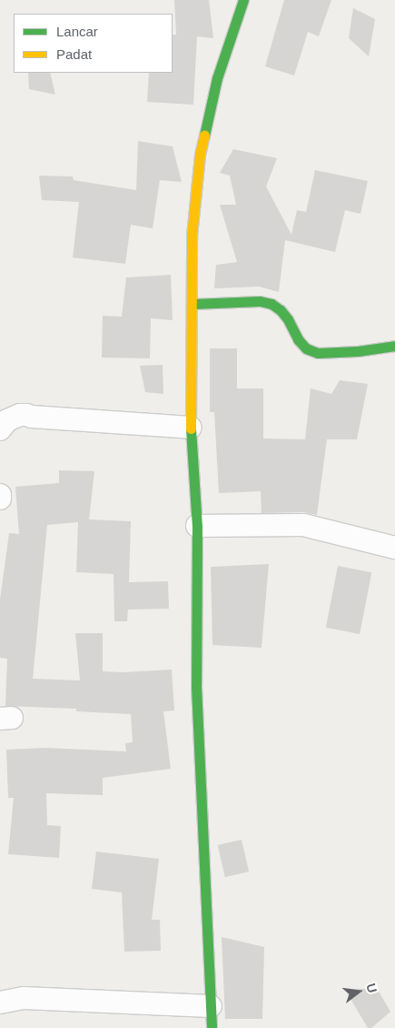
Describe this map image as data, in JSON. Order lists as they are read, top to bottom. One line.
{"legend":["Lancar","Padat"],"north":"right"}
